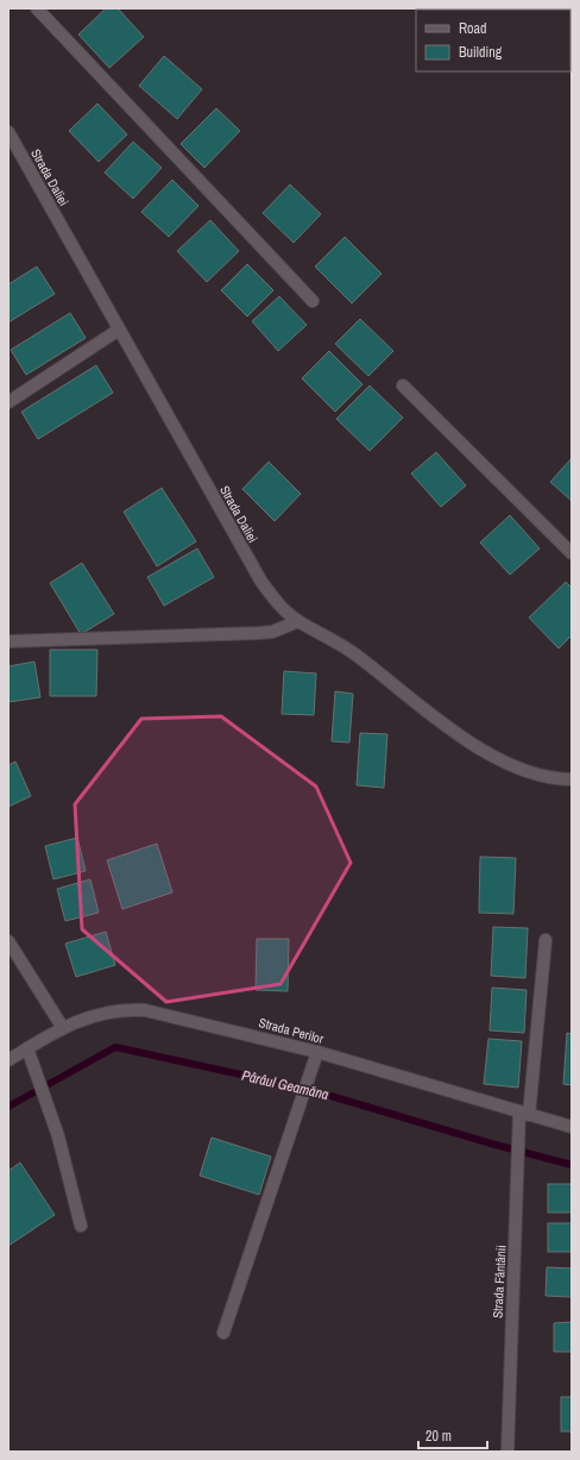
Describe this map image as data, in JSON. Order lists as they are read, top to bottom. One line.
{"streets":{"street":["Strada Daliei","Strada Perilor","Strada Fântânii"]},"crossings":[["Strada Perilor","Strada Fântânii"]],"water":["Pârâul Geamăna"],"legend":["Road","Building"],"scale_bar":"20 m"}
